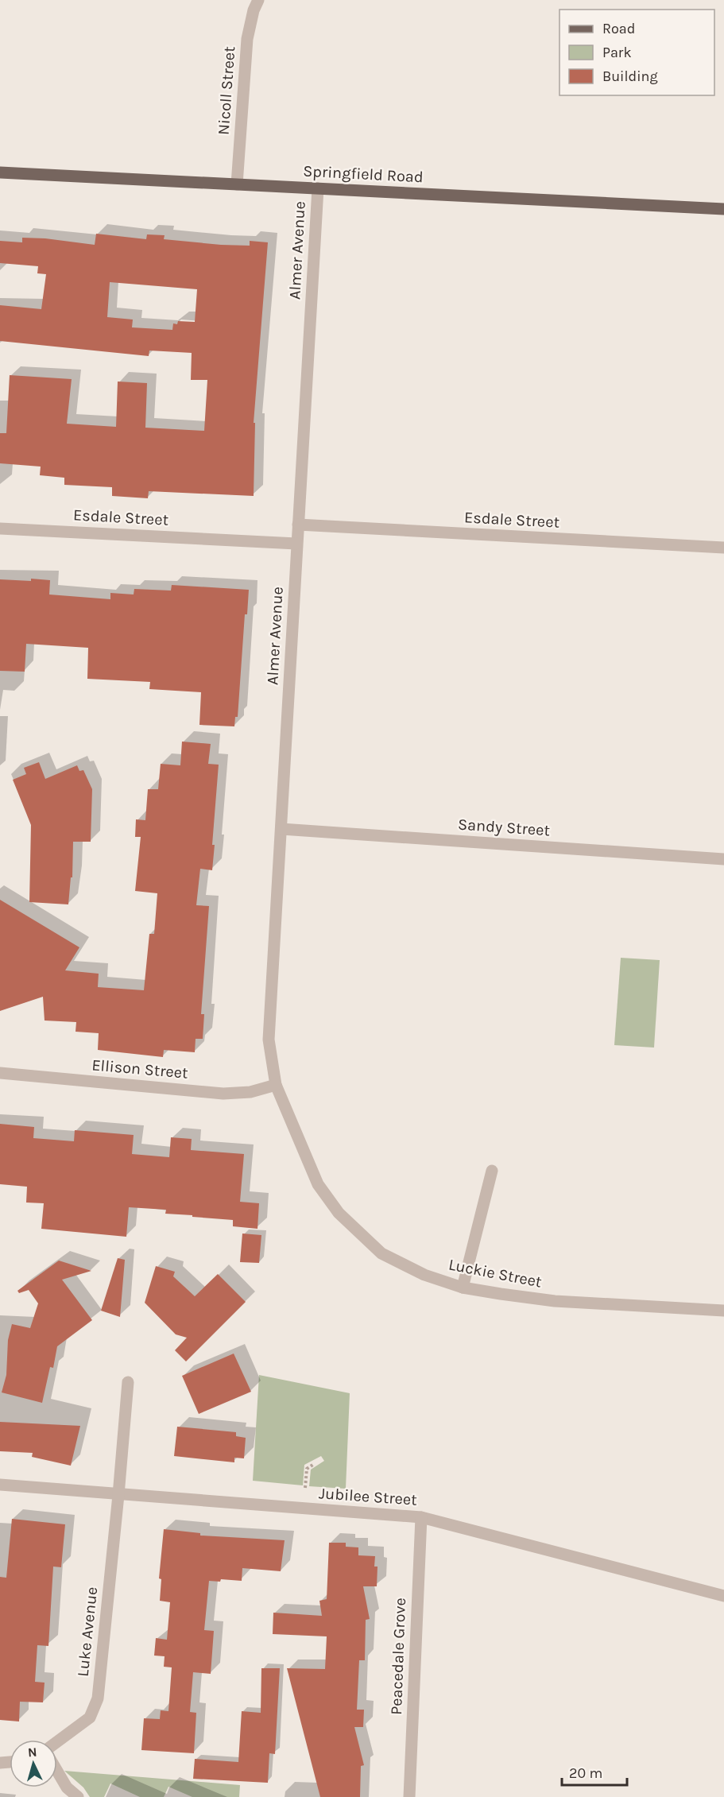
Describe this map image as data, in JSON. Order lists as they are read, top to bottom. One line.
{"streets":{"main road":["Springfield Road"],"street":["Nicoll Street","Almer Avenue","Esdale Street","Sandy Street","Ellison Street","Luckie Street","Jubilee Street","Luke Avenue","Peacedale Grove"]},"crossings":[["Nicoll Street","Springfield Road"],["Springfield Road","Almer Avenue"],["Almer Avenue","Esdale Street"],["Almer Avenue","Sandy Street"],["Almer Avenue","Ellison Street"],["Almer Avenue","Luckie Street"],["Ellison Street","Luckie Street"],["Jubilee Street","Luke Avenue"],["Jubilee Street","Peacedale Grove"]],"legend":["Road","Park","Building"],"scale_bar":"20 m","north":"top"}
